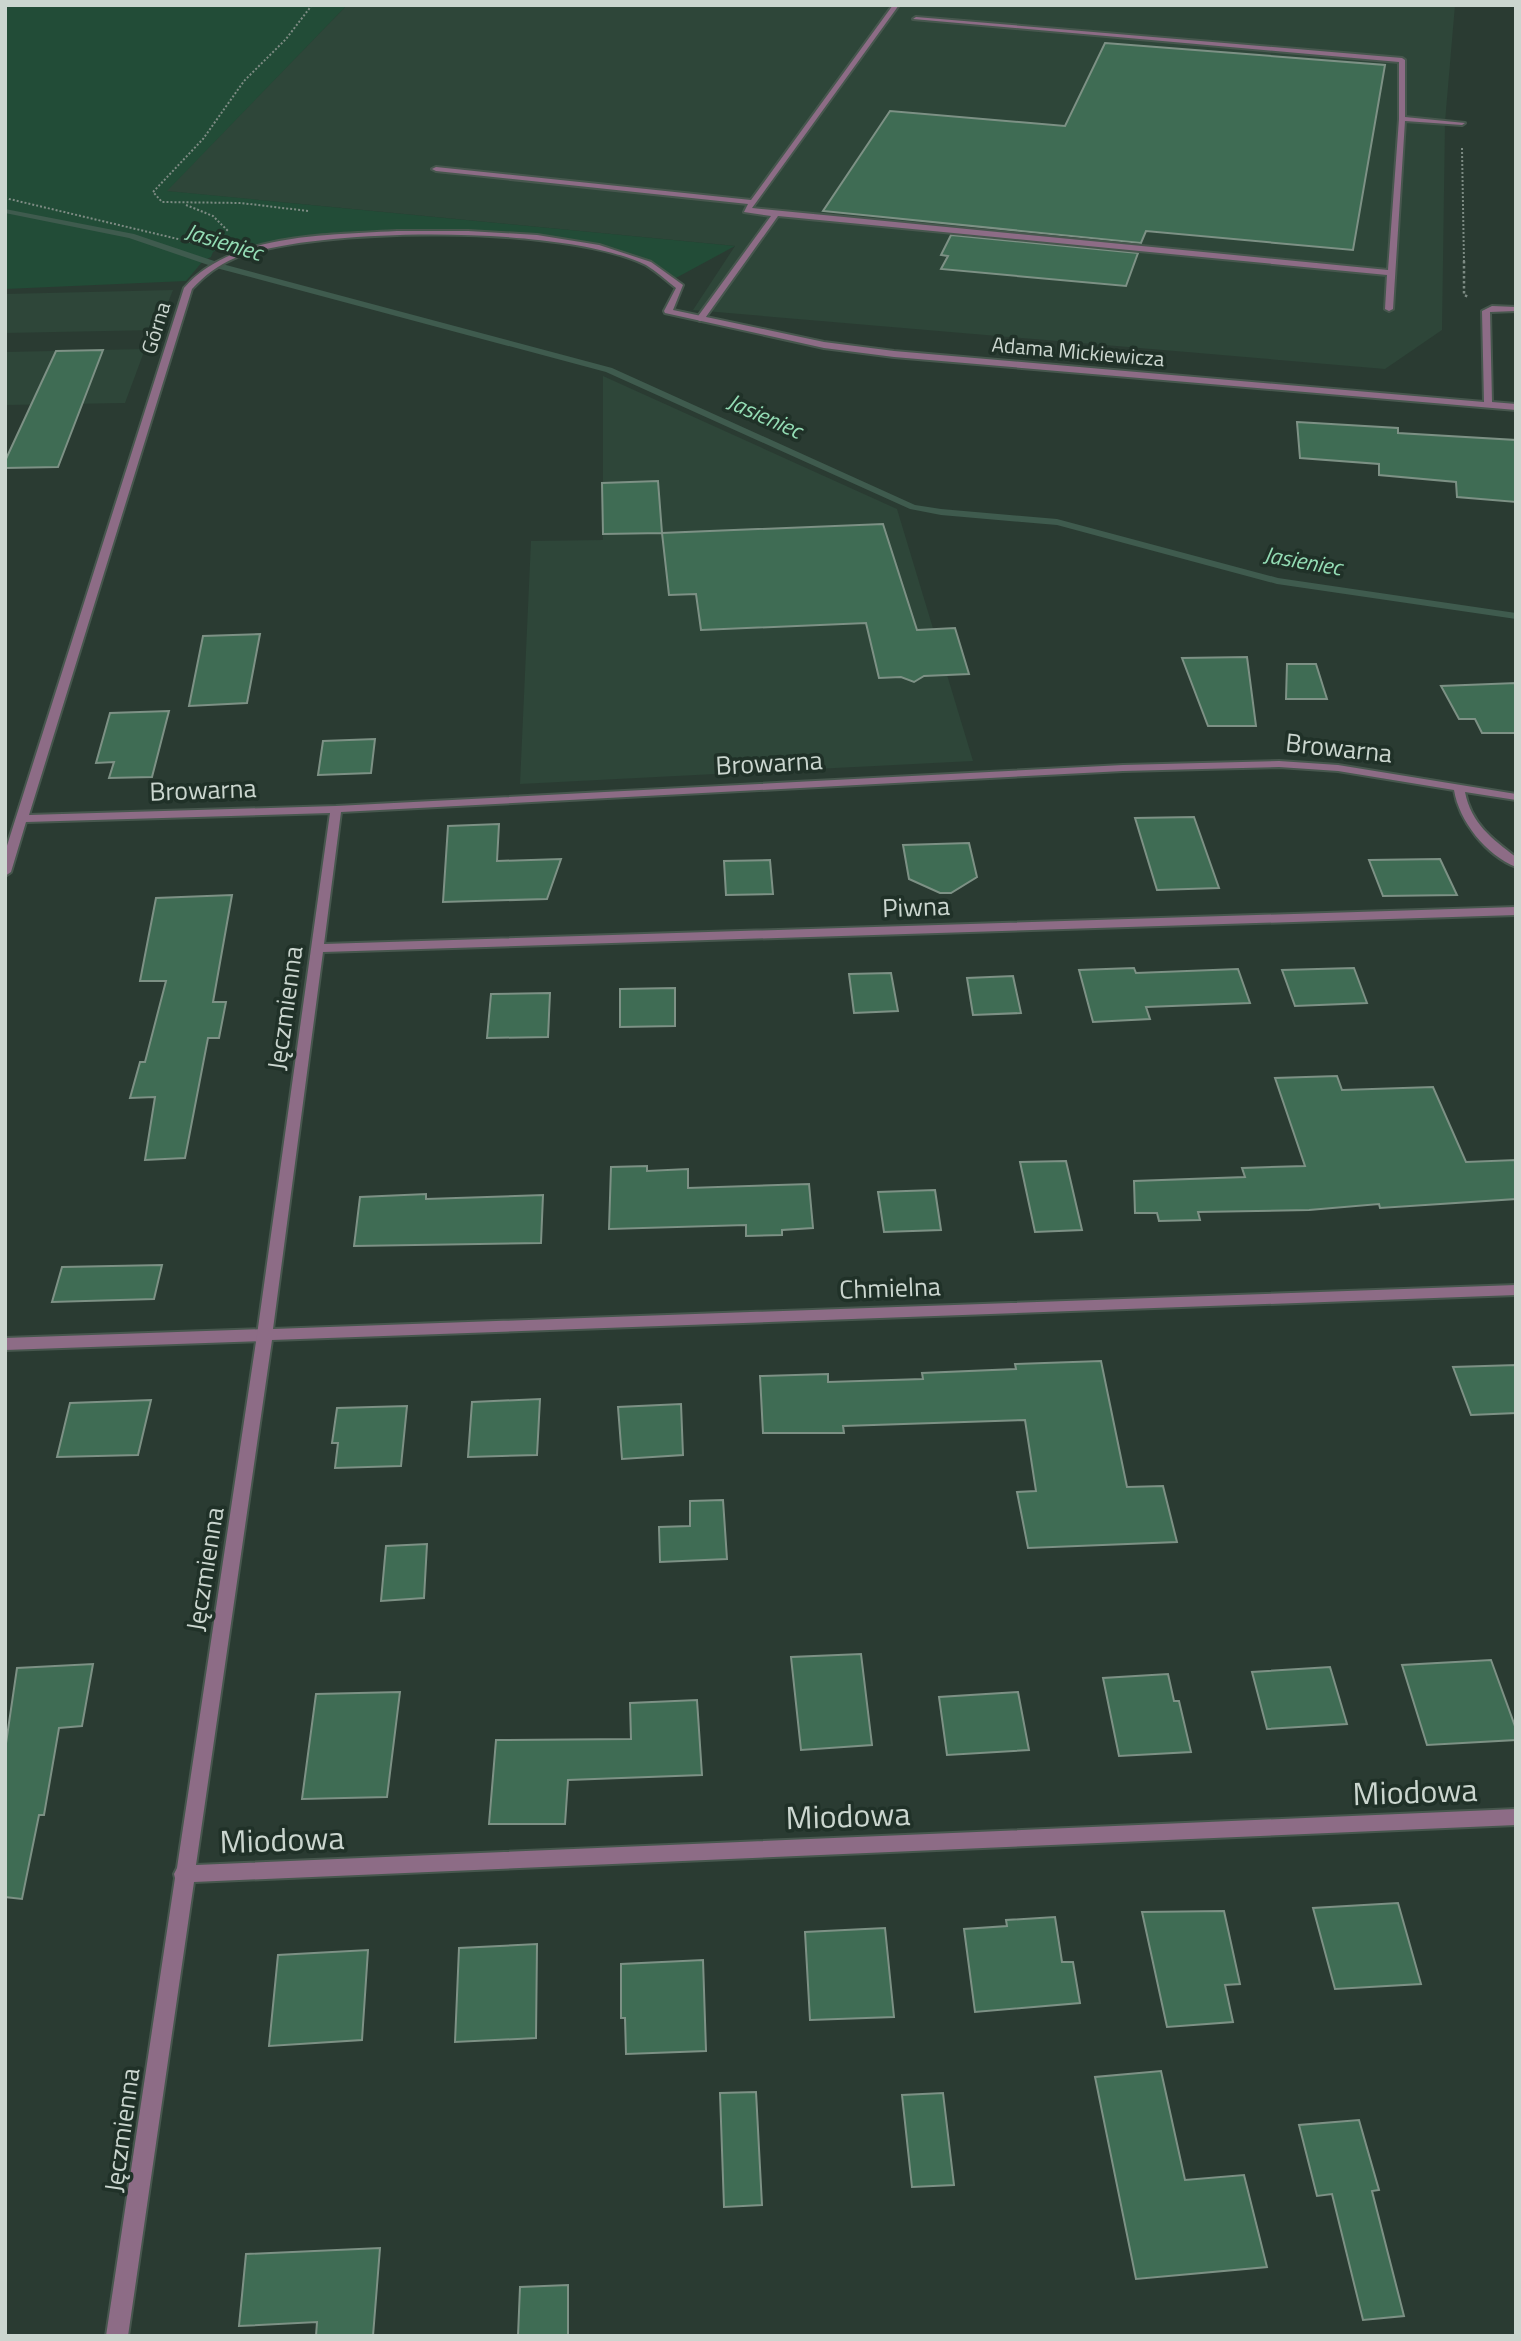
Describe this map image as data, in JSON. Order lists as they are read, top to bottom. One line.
{"streets":{"street":["Górna","Adama Mickiewicza","Browarna","Piwna","Jęczmienna","Chmielna","Miodowa"]},"crossings":[["Górna","Adama Mickiewicza"],["Górna","Browarna"],["Browarna","Jęczmienna"],["Piwna","Jęczmienna"],["Jęczmienna","Chmielna"],["Jęczmienna","Miodowa"]],"water":["Jasieniec"]}
